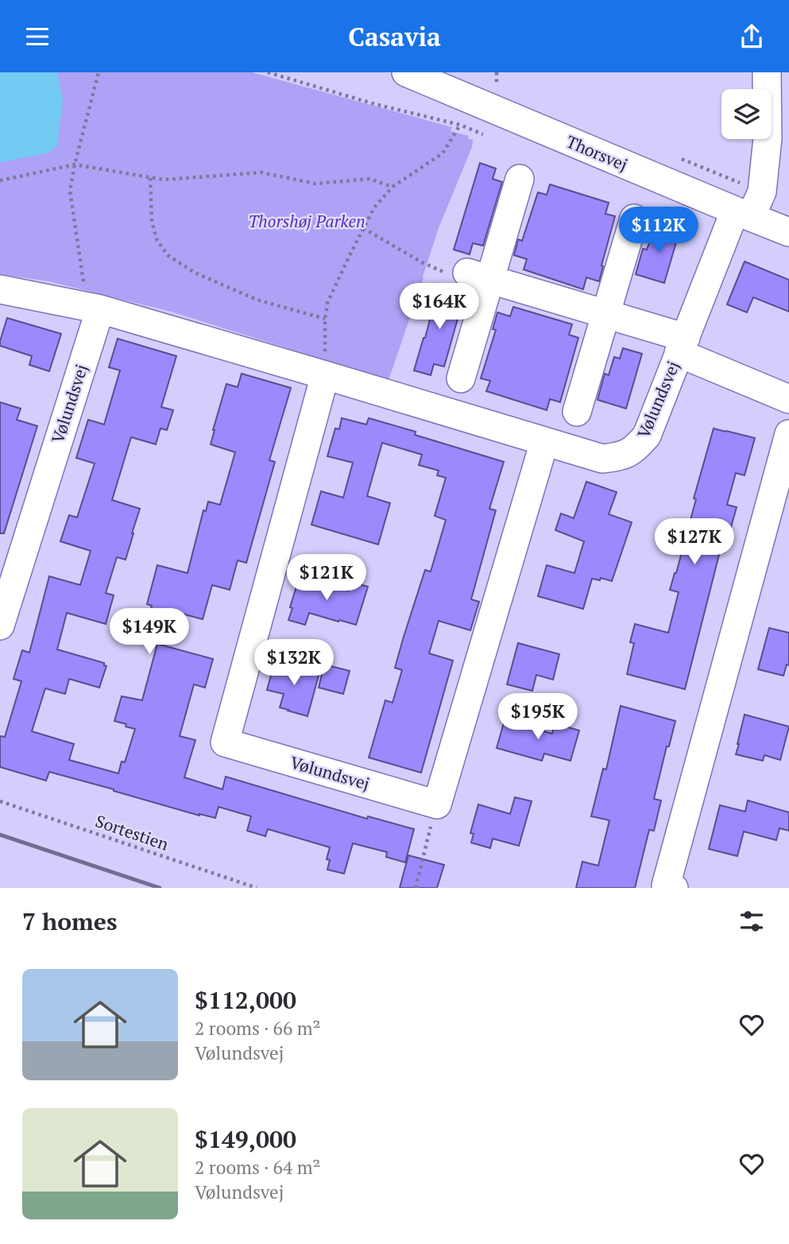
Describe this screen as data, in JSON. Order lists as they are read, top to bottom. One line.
{"streets":{"street":["Thorsvej","Vølundsvej"],"path":["Sortestien"]},"crossings":[["Thorsvej","Vølundsvej"]],"parks":["Thorshøj Parken"],"page":{"header":"Casavia","price":["$112K","$164K","$127K","$121K","$149K","$132K","$195K"],"heading":"7 homes","list":[{"name":"$112,000","note":"2 rooms · 66 m² · Vølundsvej"},{"name":"$149,000","note":"2 rooms · 64 m² · Vølundsvej"}]}}
